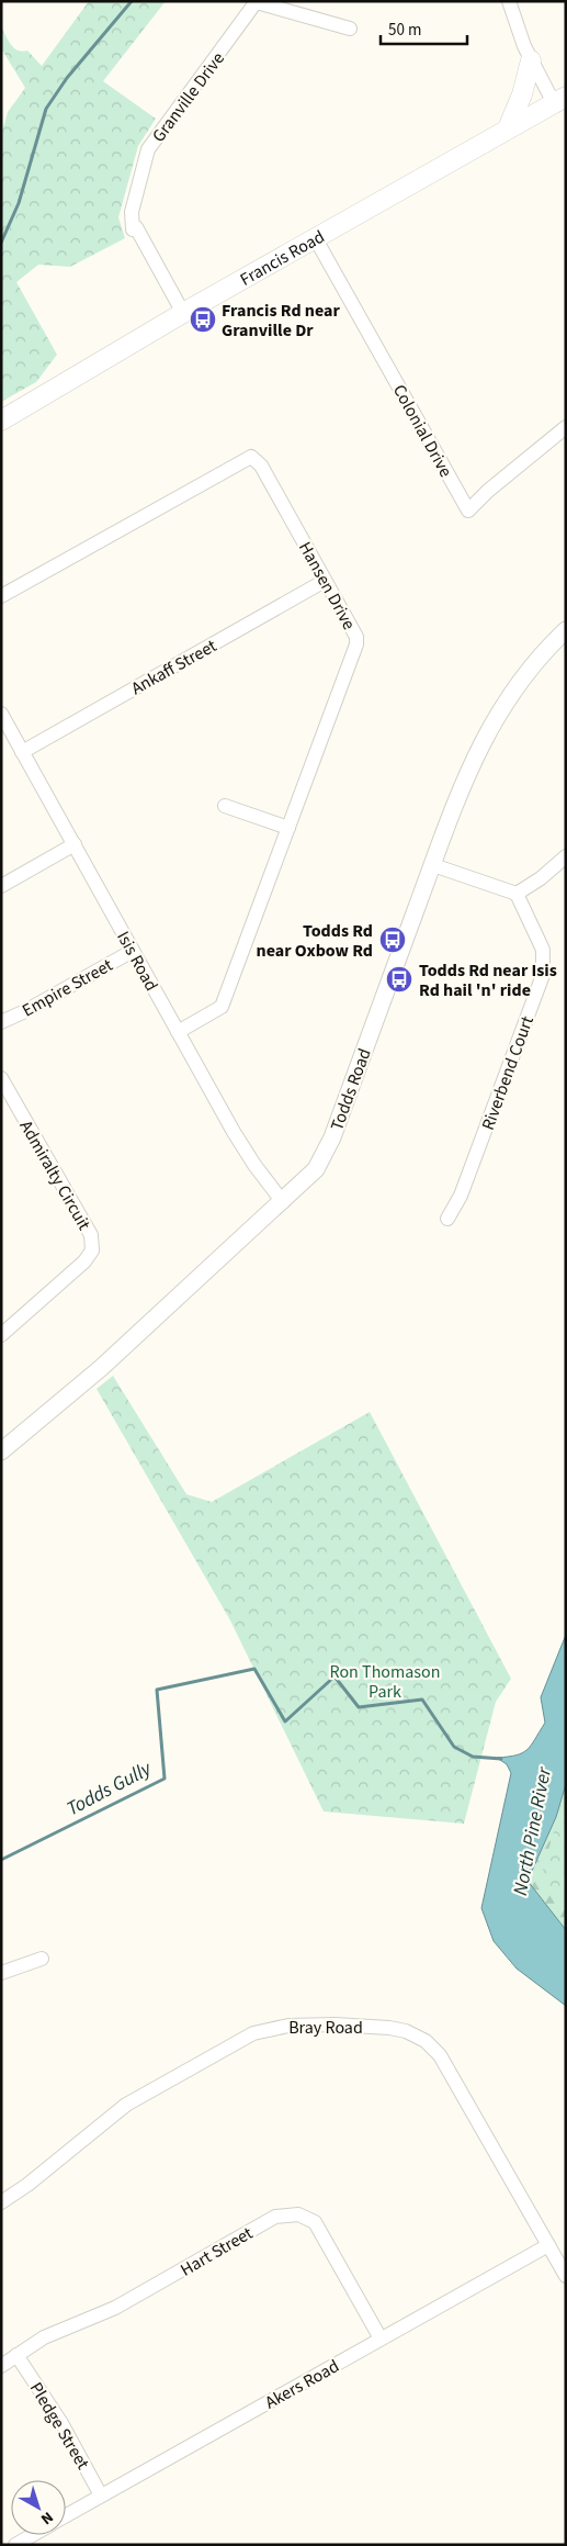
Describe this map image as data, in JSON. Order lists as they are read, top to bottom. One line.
{"streets":{"main road":["Francis Road"],"street":["Granville Drive","Colonial Drive","Hansen Drive","Ankaff Street","Isis Road","Empire Street","Riverbend Court","Todds Road","Admiralty Circuit","Bray Road","Hart Street","Akers Road","Pledge Street"]},"crossings":[["Granville Drive","Francis Road"],["Francis Road","Colonial Drive"],["Hansen Drive","Ankaff Street"],["Hansen Drive","Isis Road"],["Ankaff Street","Isis Road"],["Isis Road","Empire Street"],["Isis Road","Todds Road"],["Bray Road","Akers Road"],["Hart Street","Akers Road"],["Hart Street","Pledge Street"],["Akers Road","Pledge Street"]],"water":["Todds Gully","North Pine River"],"parks":["Ron Thomason Park"],"places":{"bus stop":["Francis Rd near Granville Dr","Todds Rd near Oxbow Rd","Todds Rd near Isis Rd hail 'n' ride"]},"scale_bar":"50 m","north":"bottom right"}
